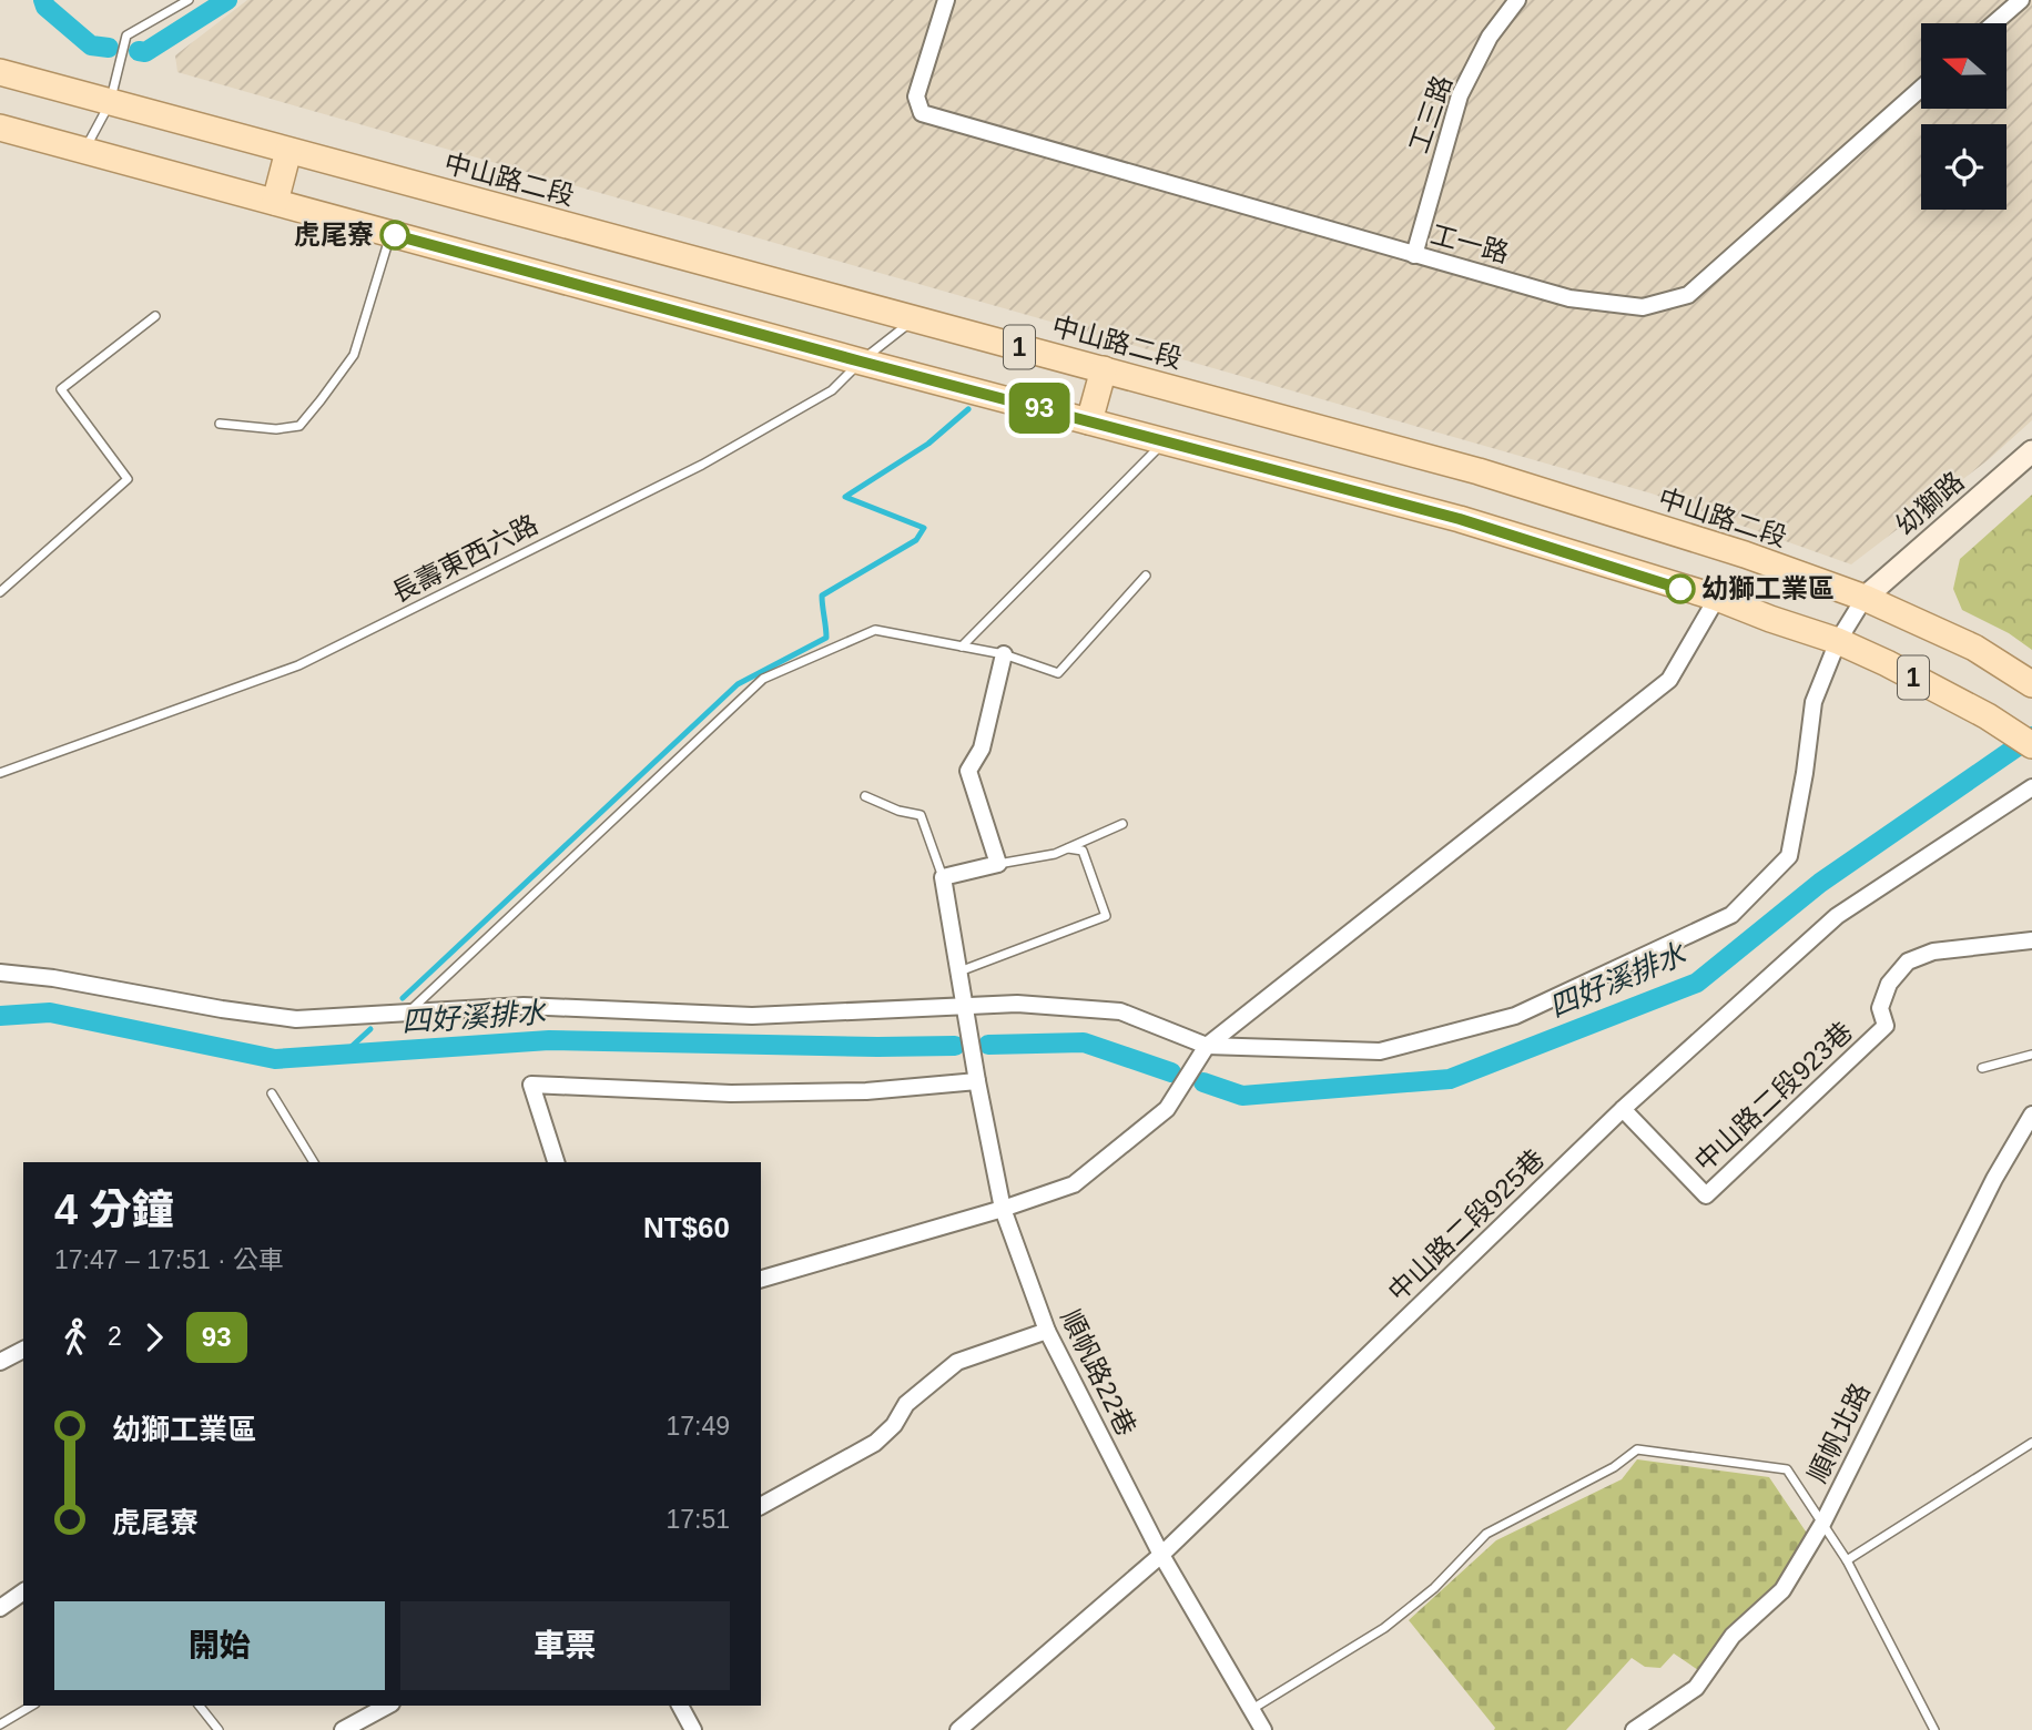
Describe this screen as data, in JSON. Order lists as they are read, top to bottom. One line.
{"streets":{"main road":["中山路二段","1"],"street":["工三路","工一路","幼獅路","中山路二段923巷","中山路二段925巷","順帆路22巷","順帆北路"],"lane":["長壽東西六路"]},"crossings":[["工三路","工一路"],["中山路二段","幼獅路"],["中山路二段","長壽東西六路"],["1","長壽東西六路"],["中山路二段923巷","中山路二段925巷"],["中山路二段925巷","順帆路22巷"]],"water":["四好溪排水"],"places":["虎尾寮","幼獅工業區"],"lines":["bus line 93"],"north":"left","page":{"on_map":"93","heading":["4 分鐘","17:47 – 17:51 · 公車","NT$60"],"legs":["2","93"],"list":[{"name":"幼獅工業區","value":"17:49"},{"name":"虎尾寮","value":"17:51"}],"buttons":["開始","車票"]}}
